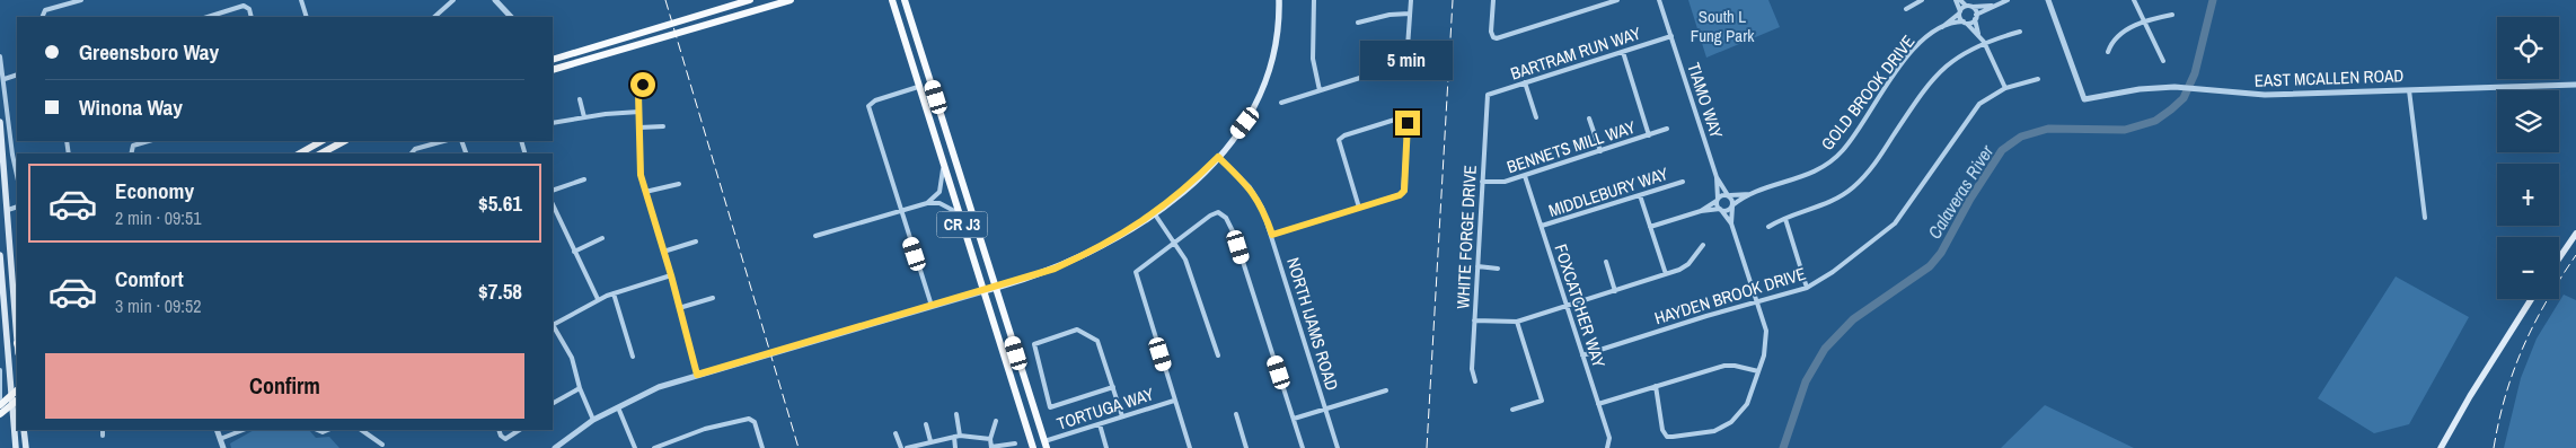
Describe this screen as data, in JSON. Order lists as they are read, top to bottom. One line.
{"streets":{"main road":["CR J3"],"street":["BARTRAM RUN WAY","EAST MCALLEN ROAD","GOLD BROOK DRIVE","TIAMO WAY","BENNETS MILL WAY","MIDDLEBURY WAY","WHITE FORGE DRIVE","HAYDEN BROOK DRIVE","FOXCATCHER WAY","NORTH IJAMS ROAD","TORTUGA WAY"]},"crossings":[["BARTRAM RUN WAY","TIAMO WAY"],["BARTRAM RUN WAY","WHITE FORGE DRIVE"],["GOLD BROOK DRIVE","TIAMO WAY"],["BENNETS MILL WAY","WHITE FORGE DRIVE"],["BENNETS MILL WAY","FOXCATCHER WAY"],["MIDDLEBURY WAY","FOXCATCHER WAY"],["CR J3","TORTUGA WAY"],["HAYDEN BROOK DRIVE","FOXCATCHER WAY"]],"water":["Calaveras River"],"parks":["South L Fung Park"],"page":{"map_buttons":["+","−"],"banner":["Greensboro Way","Winona Way"],"bubble":"5 min","list":[{"name":"Economy","note":"2 min · 09:51","value":"$5.61"},{"name":"Comfort","note":"3 min · 09:52","value":"$7.58"}],"buttons":"Confirm"}}
